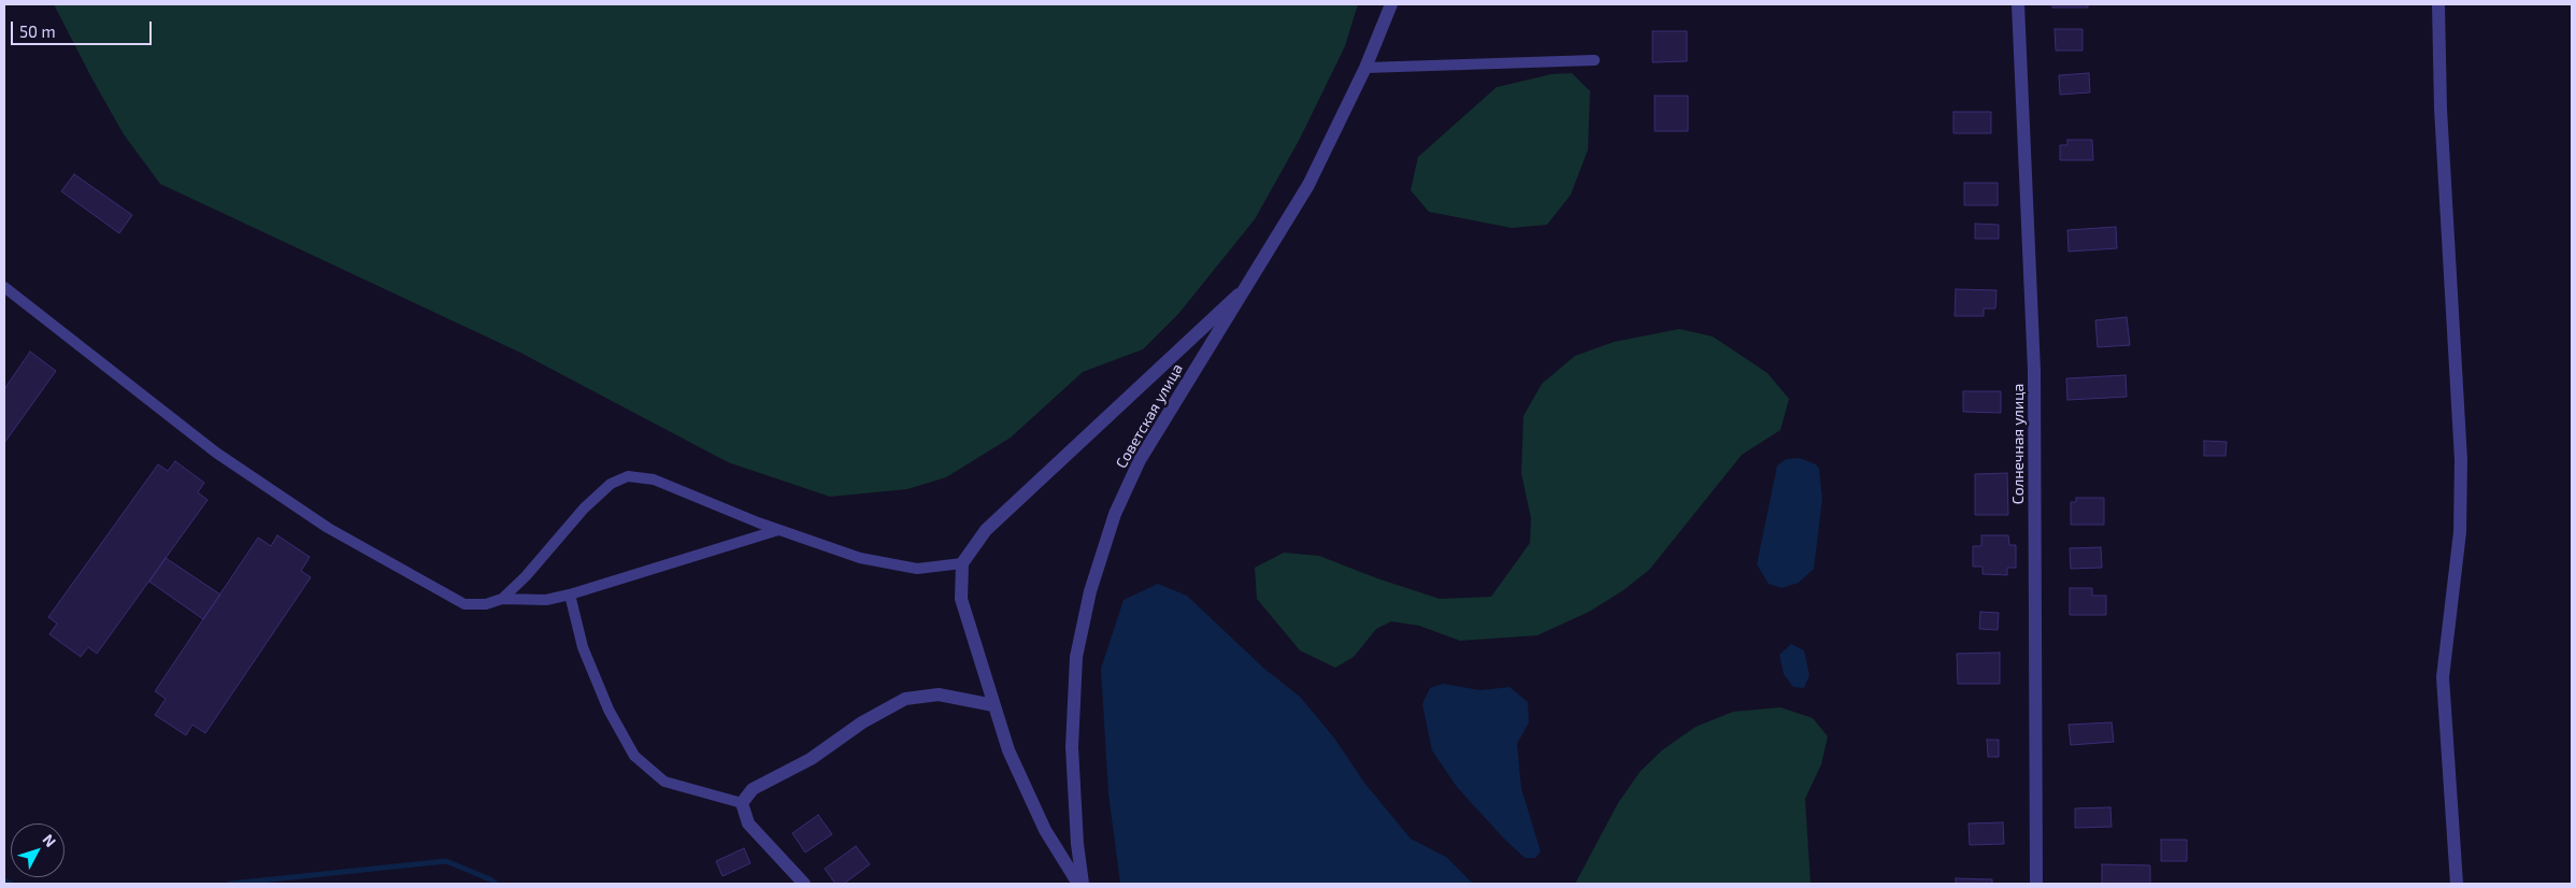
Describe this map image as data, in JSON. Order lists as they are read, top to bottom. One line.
{"streets":{"street":["Советская улица","Солнечная улица"]},"scale_bar":"50 m","north":"top right"}
